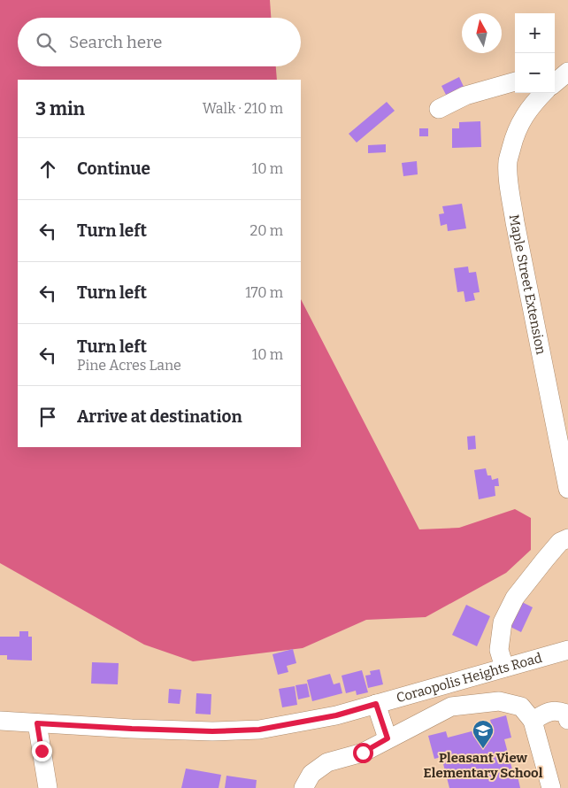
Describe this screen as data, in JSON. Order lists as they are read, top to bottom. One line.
{"streets":{"street":["Maple Street Extension","Coraopolis Heights Road"]},"places":{"school or university":["Pleasant View Elementary School"]},"north":"top","page":{"map_buttons":["+","−"],"search":"Search here","heading":["3 min","Walk · 210 m"],"list":[["Continue","10 m"],["Turn left","20 m"],["Turn left","170 m"],["Turn left","Pine Acres Lane","10 m"],"Arrive at destination"]}}
